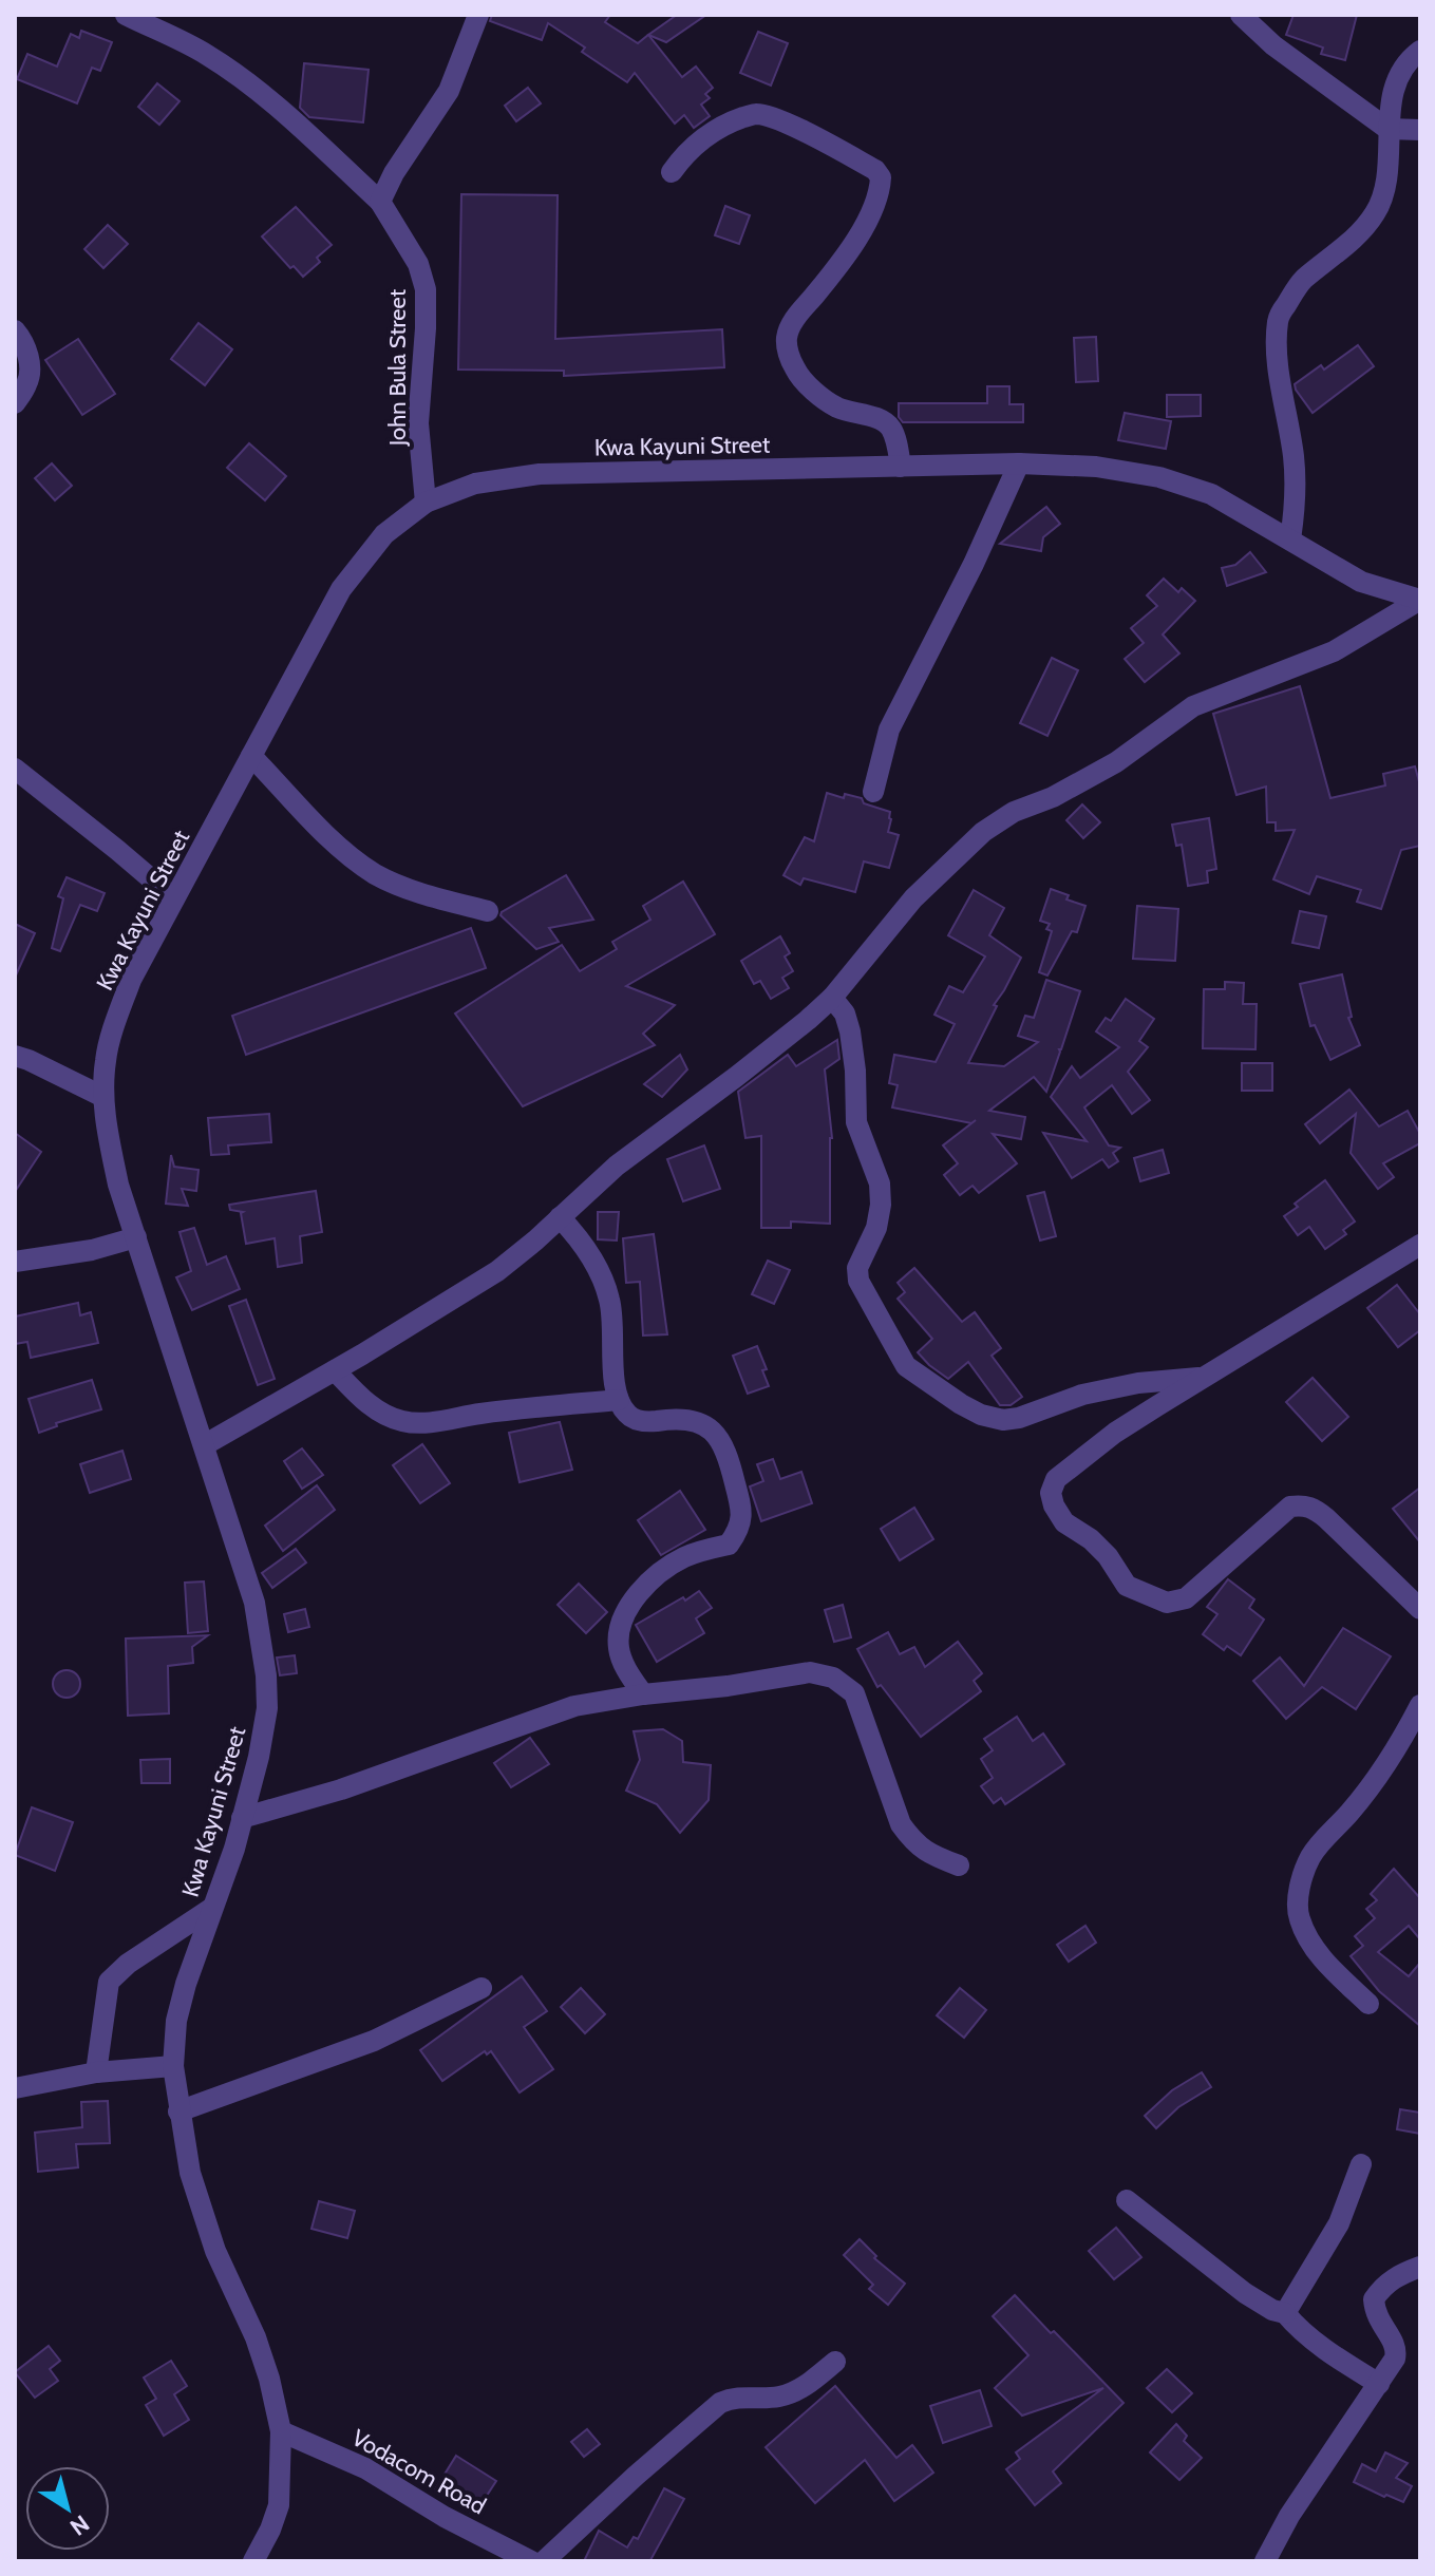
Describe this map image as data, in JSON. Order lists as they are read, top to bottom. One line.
{"streets":{"street":["John Bula Street","Kwa Kayuni Street","Vodacom Road"]},"crossings":[["John Bula Street","Kwa Kayuni Street"],["Kwa Kayuni Street","Vodacom Road"]],"north":"bottom right"}
